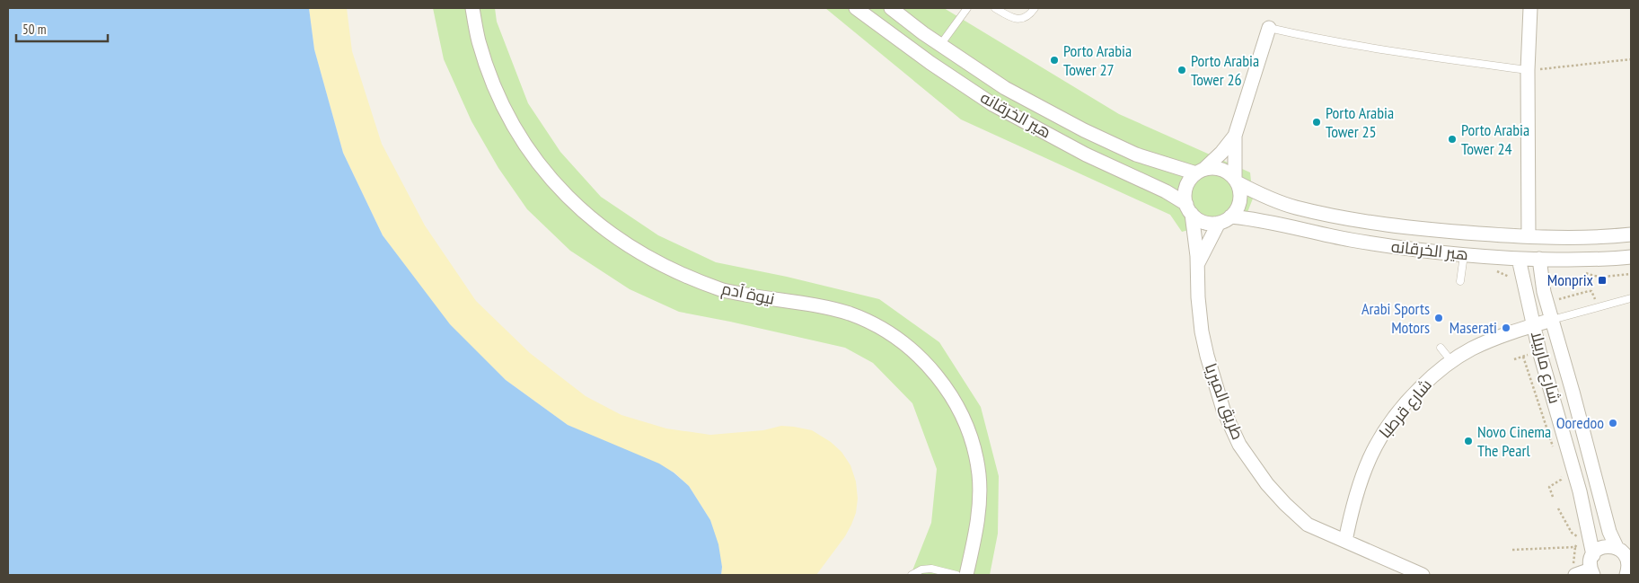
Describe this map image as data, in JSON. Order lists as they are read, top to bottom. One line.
{"streets":{"street":["هير الخرقانه","نيوة آدم","شارع ماربيلا","طريق الميريا","شارع قرطبا"]},"crossings":[["هير الخرقانه","شارع ماربيلا"],["هير الخرقانه","طريق الميريا"],["شارع ماربيلا","شارع قرطبا"],["طريق الميريا","شارع قرطبا"]],"places":{"other":["Porto Arabia Tower 27","Porto Arabia Tower 26","Porto Arabia Tower 25","Porto Arabia Tower 24","Arabi Sports Motors","Maserati","Ooredoo","Novo Cinema The Pearl"],"transit":["Monprix"]},"scale_bar":"50 m"}
